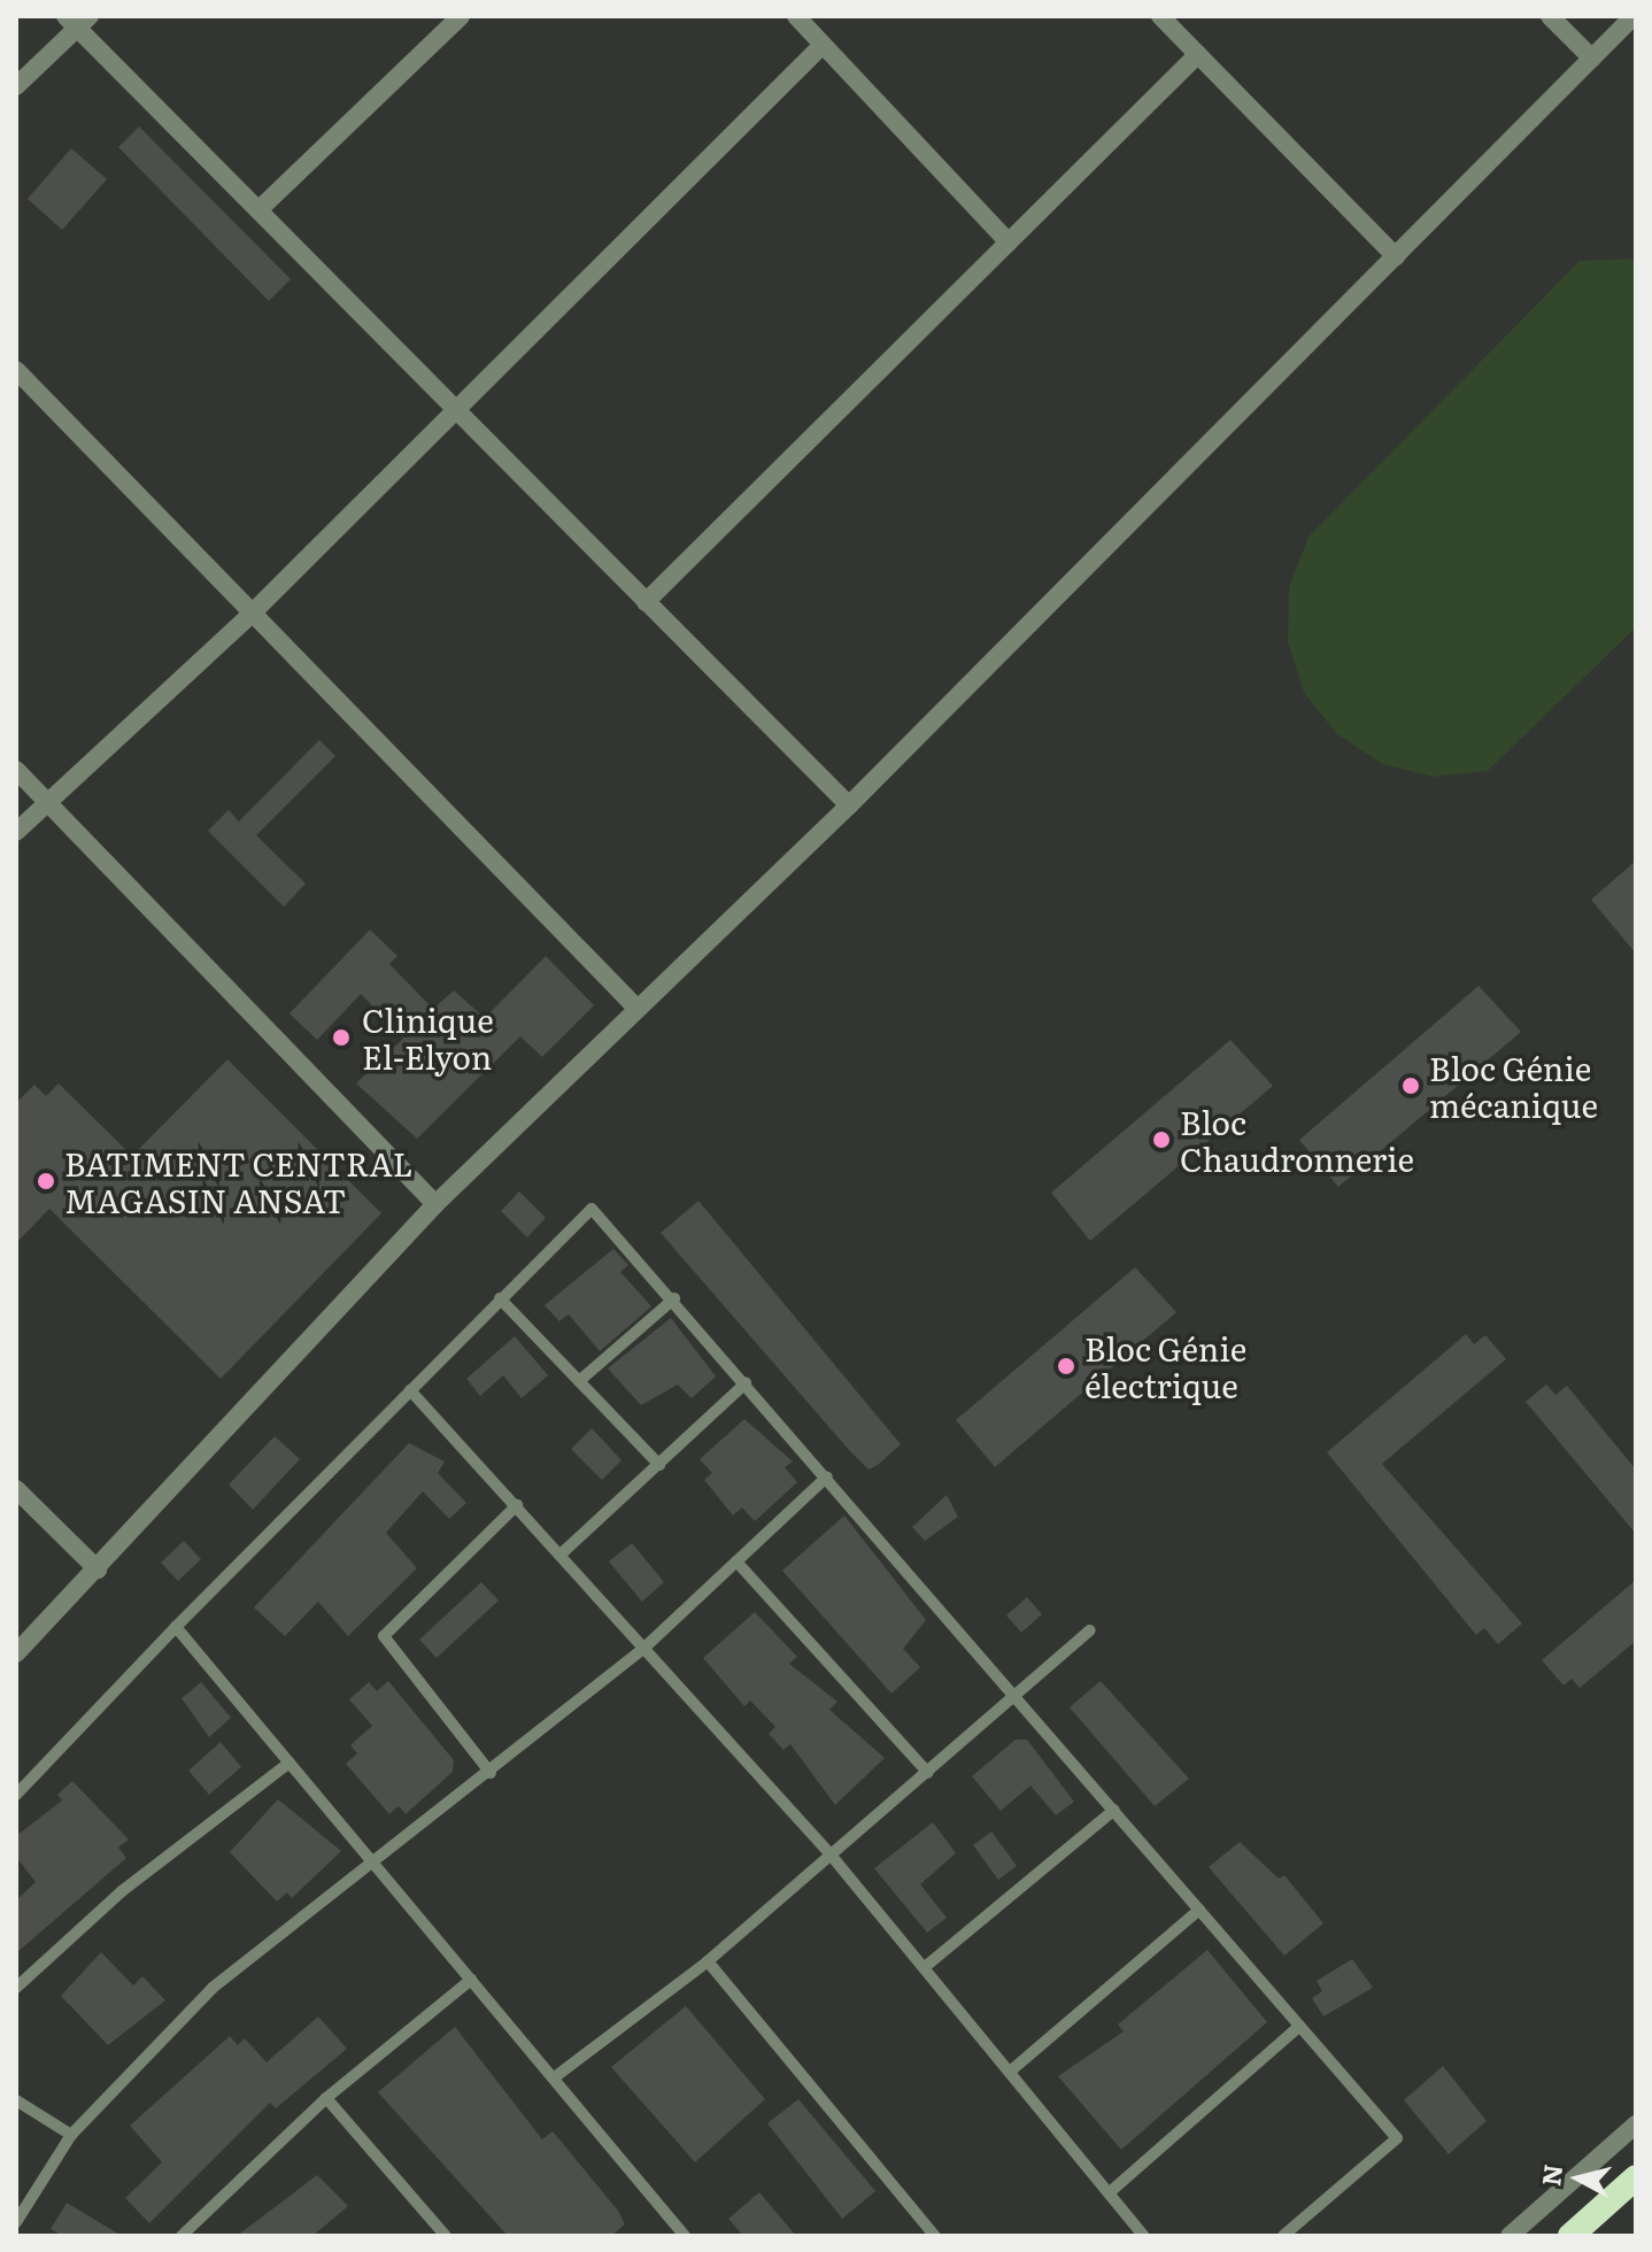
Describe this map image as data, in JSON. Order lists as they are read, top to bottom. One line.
{"places":["Clinique El-Elyon","Bloc Génie mécanique","Bloc Chaudronnerie","BATIMENT CENTRAL MAGASIN ANSAT","Bloc Génie électrique"],"north":"left"}
